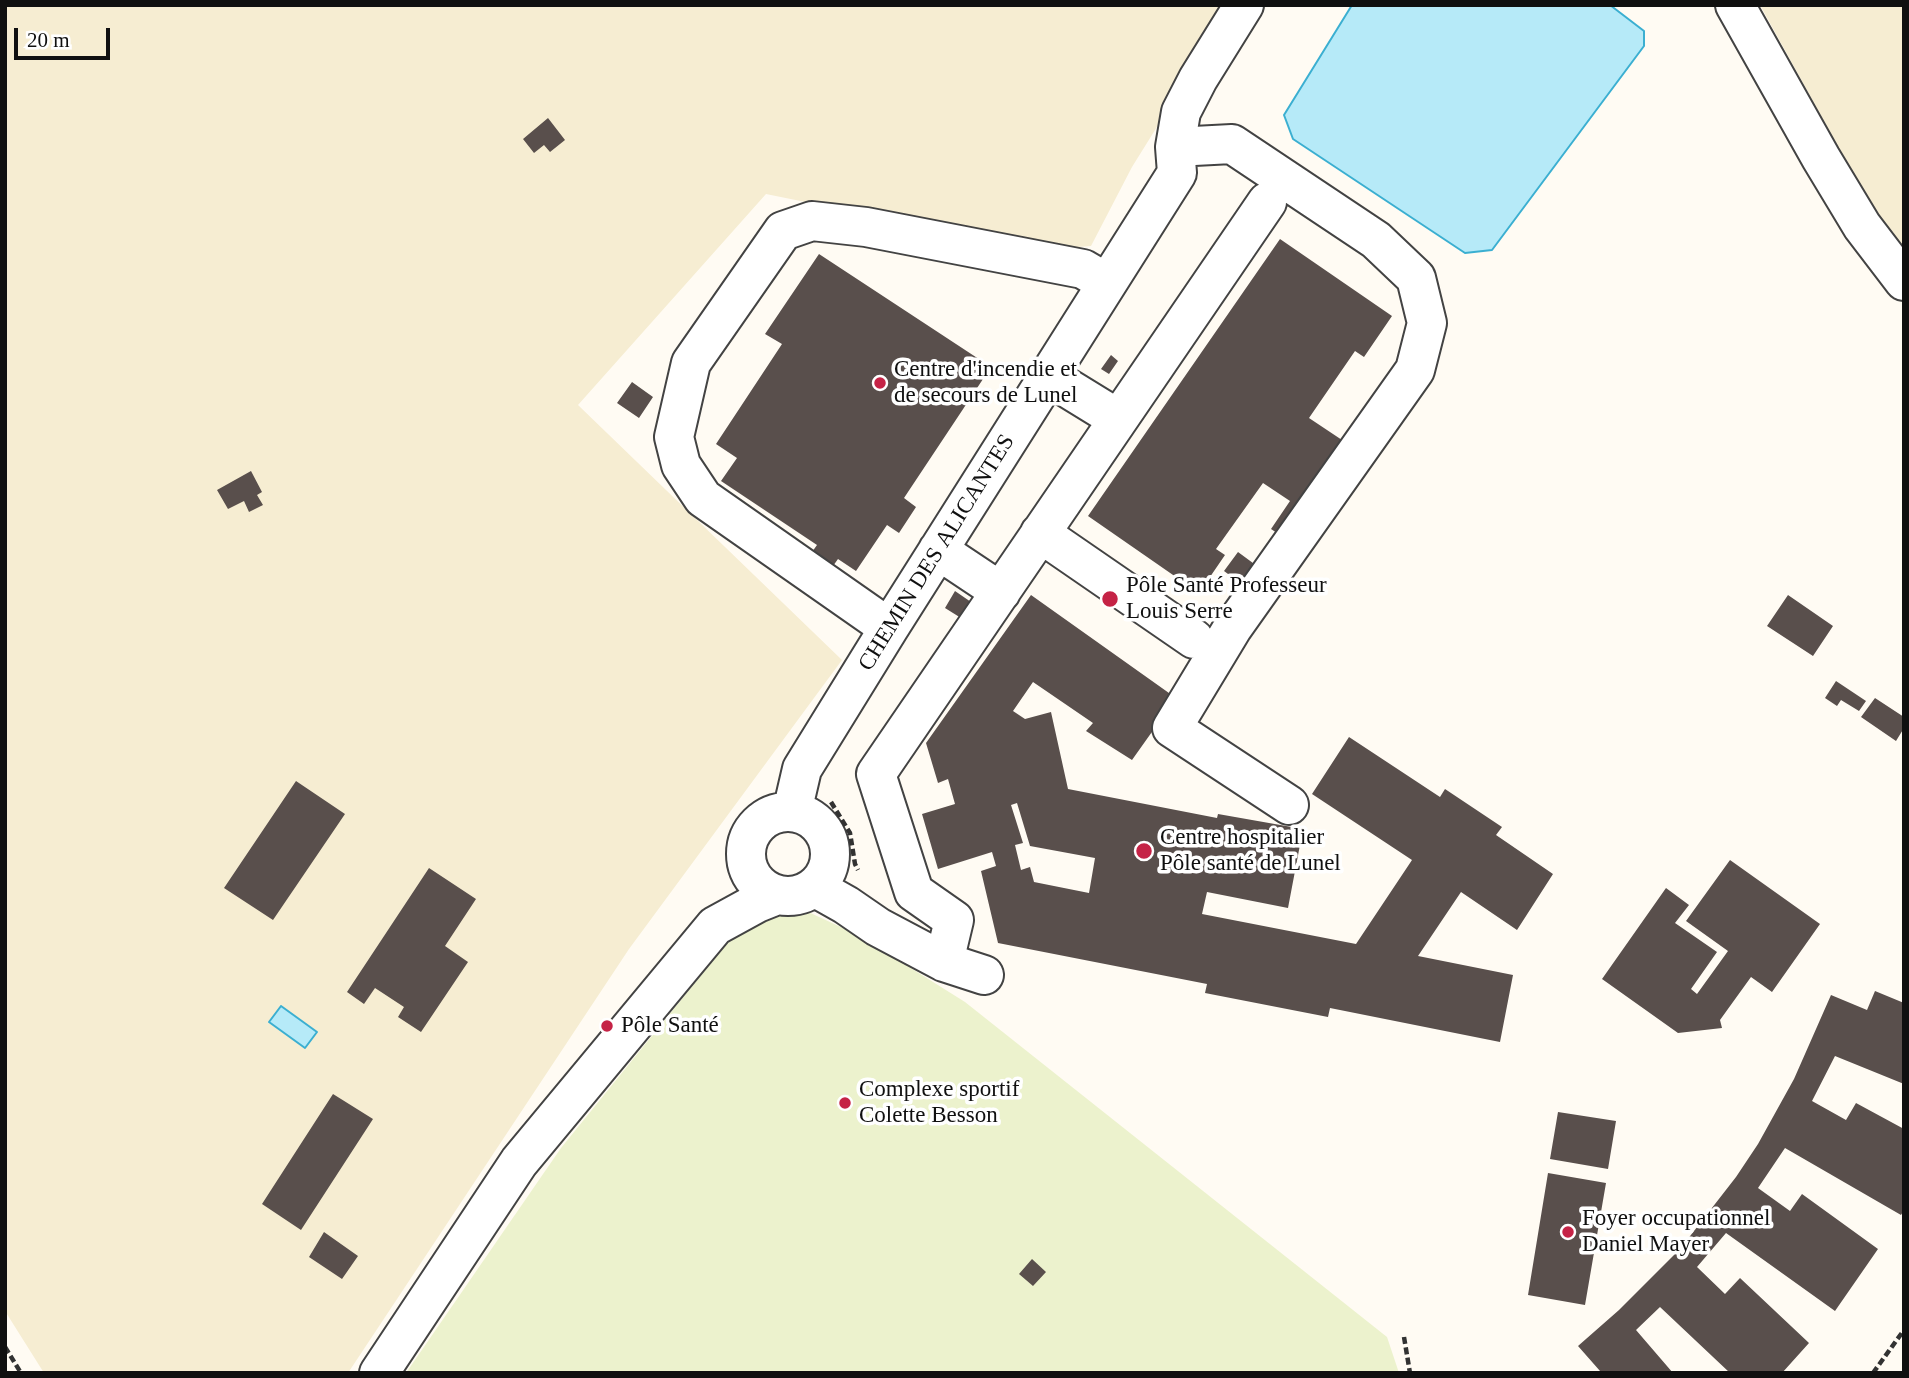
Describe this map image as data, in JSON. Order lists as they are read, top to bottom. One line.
{"streets":{"street":["CHEMIN DES ALICANTES"]},"places":["Centre d'incendie et de secours de Lunel","Pôle Santé Professeur Louis Serre","Centre hospitalier Pôle santé de Lunel","Pôle Santé","Complexe sportif Colette Besson","Foyer occupationnel Daniel Mayer"],"scale_bar":"20 m"}
